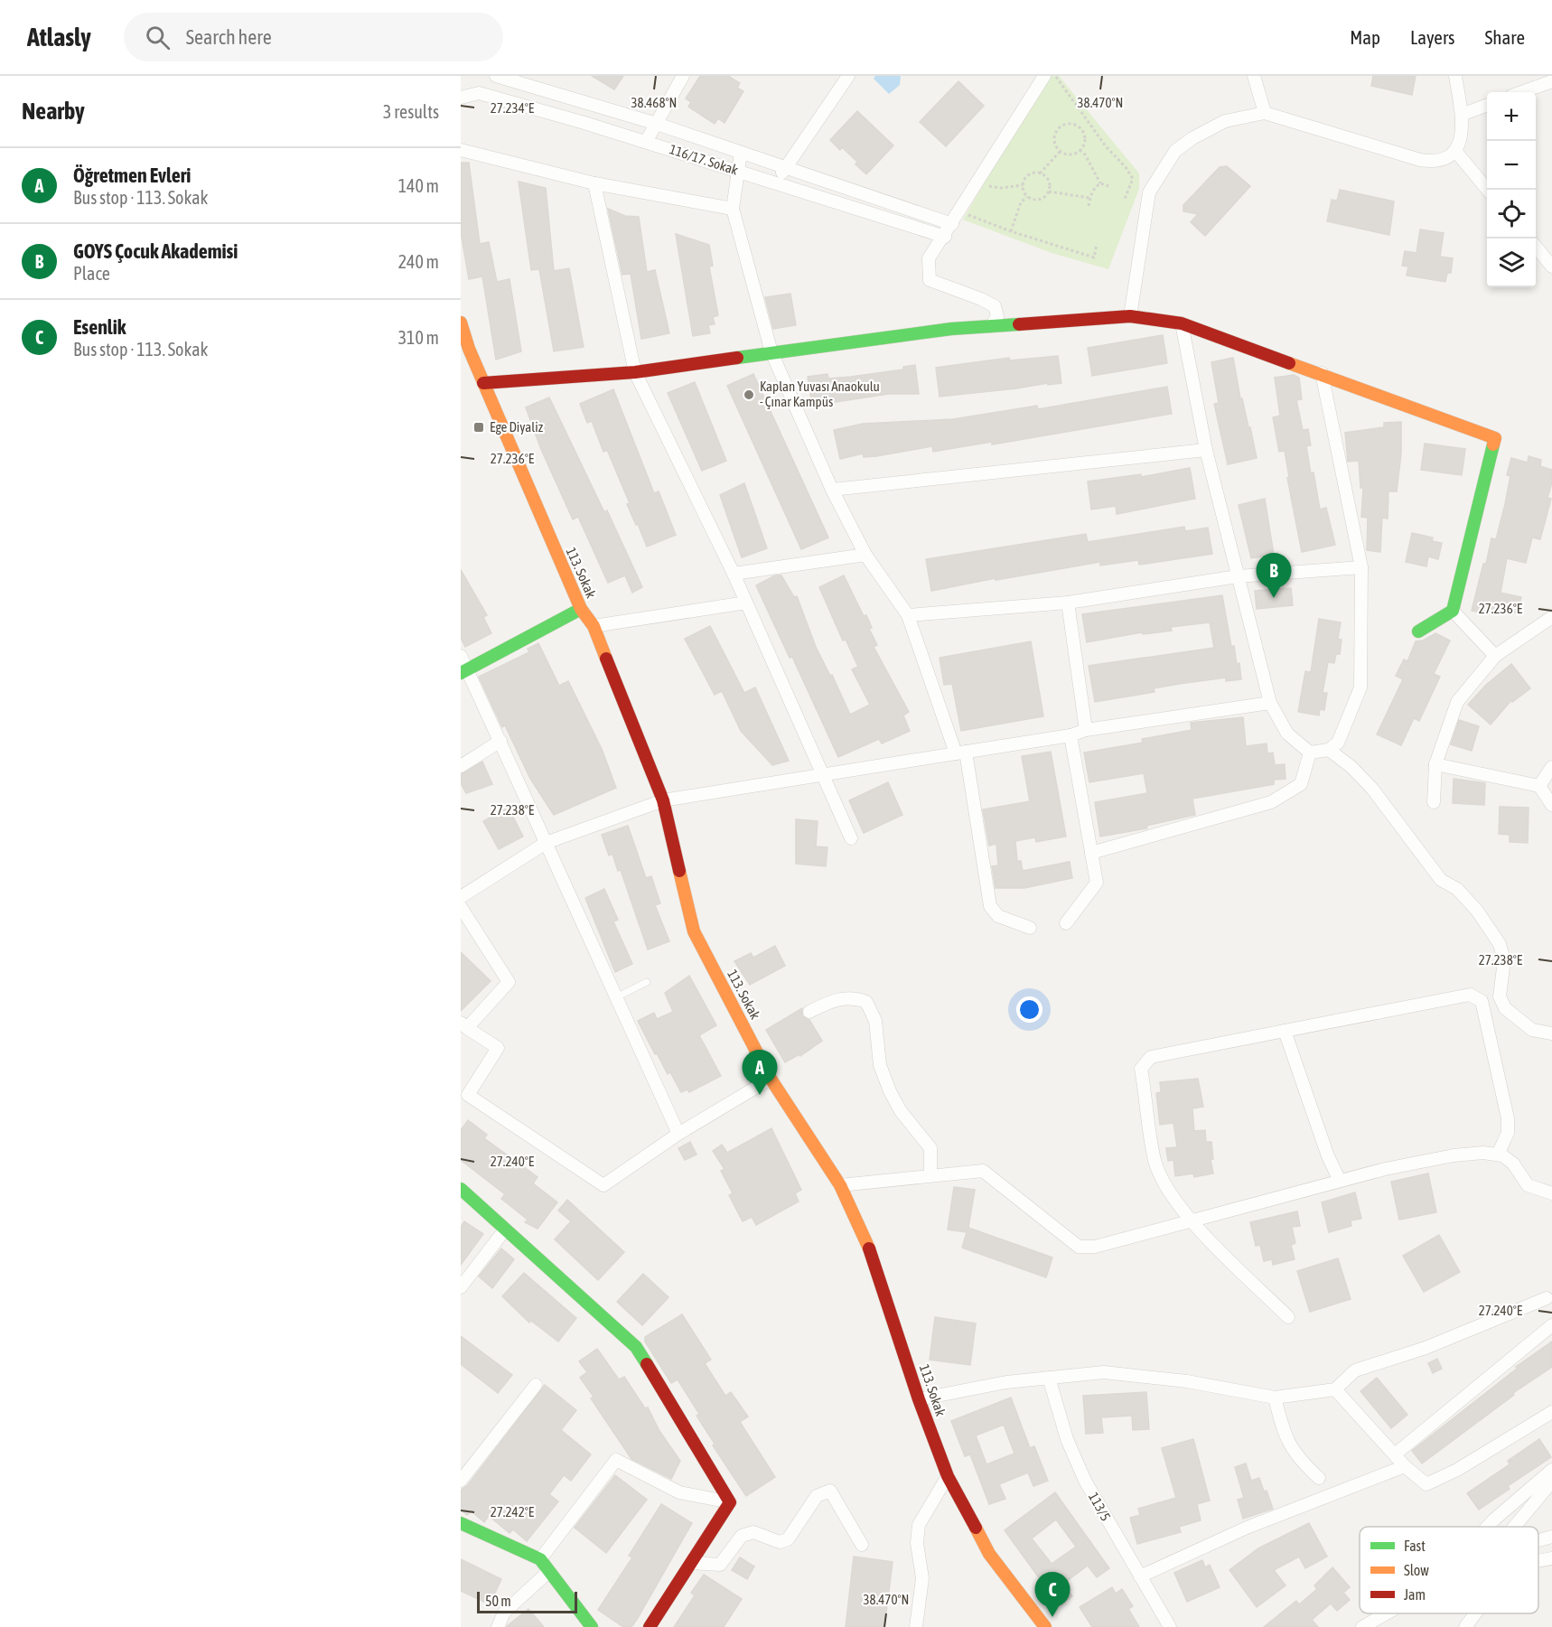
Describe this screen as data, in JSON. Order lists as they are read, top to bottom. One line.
{"streets":{"street":["116/17. Sokak","113. Sokak","113/5"]},"places":{"other":["Kaplan Yuvası Anaokulu - Çınar Kampüs"],"transit":["Ege Diyaliz"]},"legend":["Fast","Slow","Jam"],"scale_bar":"50 m","page":{"header":"Atlasly","search":"Search here","nav":["Map","Layers","Share"],"heading":["Nearby","3 results"],"map_buttons":["+","−"],"list":[{"mark":"A","name":"Öğretmen Evleri","note":"Bus stop · 113. Sokak","value":"140 m"},{"mark":"B","name":"GOYS Çocuk Akademisi","note":"Place","value":"240 m"},{"mark":"C","name":"Esenlik","note":"Bus stop · 113. Sokak","value":"310 m"}],"pins":["B","A","C"],"scale":"50 m"},"coordinates":["38.468°N","38.470°N","27.234°E","27.236°E","27.238°E","27.240°E","27.242°E"]}
